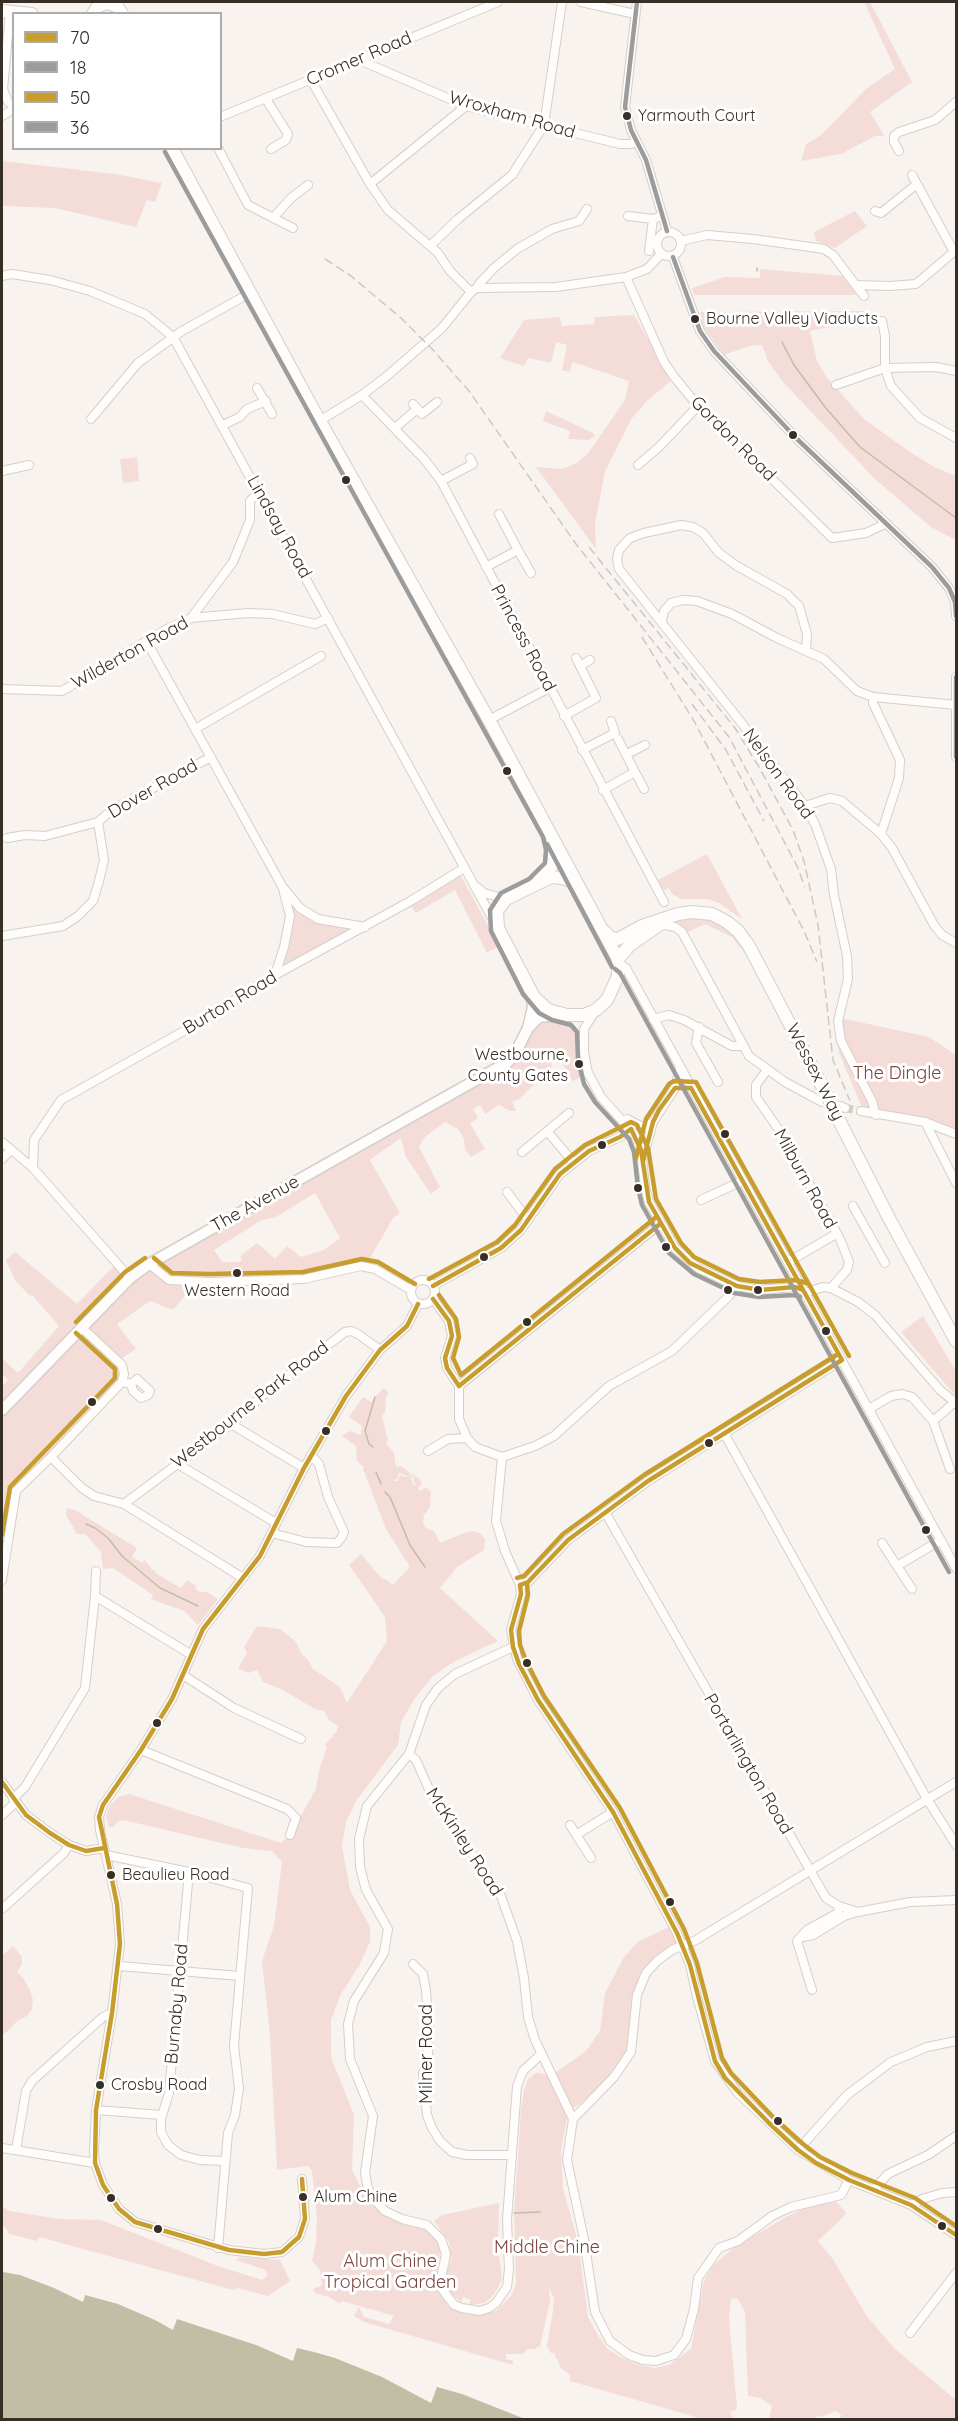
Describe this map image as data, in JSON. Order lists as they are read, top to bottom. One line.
{"streets":{"highway":["Wessex Way"],"main road":["The Avenue"],"street":["Cromer Road","Wroxham Road","Gordon Road","Lindsay Road","Princess Road","Wilderton Road","Nelson Road","Dover Road","Burton Road","Milburn Road","Westbourne Park Road","Portarlington Road","McKinley Road","Burnaby Road","Milner Road"]},"crossings":[["Cromer Road","Wroxham Road"],["Lindsay Road","Wilderton Road"],["Lindsay Road","Burton Road"],["Lindsay Road","Wessex Way"],["Lindsay Road","The Avenue"],["Wessex Way","The Avenue"]],"parks":["The Dingle","Middle Chine","Alum Chine Tropical Garden"],"places":["Yarmouth Court","Bourne Valley Viaducts","Westbourne, County Gates","Western Road","Beaulieu Road","Crosby Road","Alum Chine"],"lines":["transit line 36","transit line 18","transit line 50","transit line 70"],"legend":["70","18","50","36"]}
